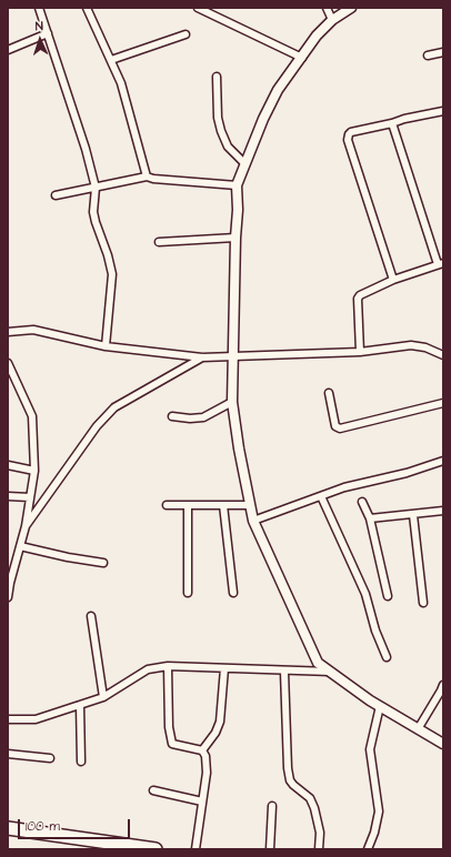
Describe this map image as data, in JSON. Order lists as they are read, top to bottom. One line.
{"scale_bar":"100 m","north":"top"}
